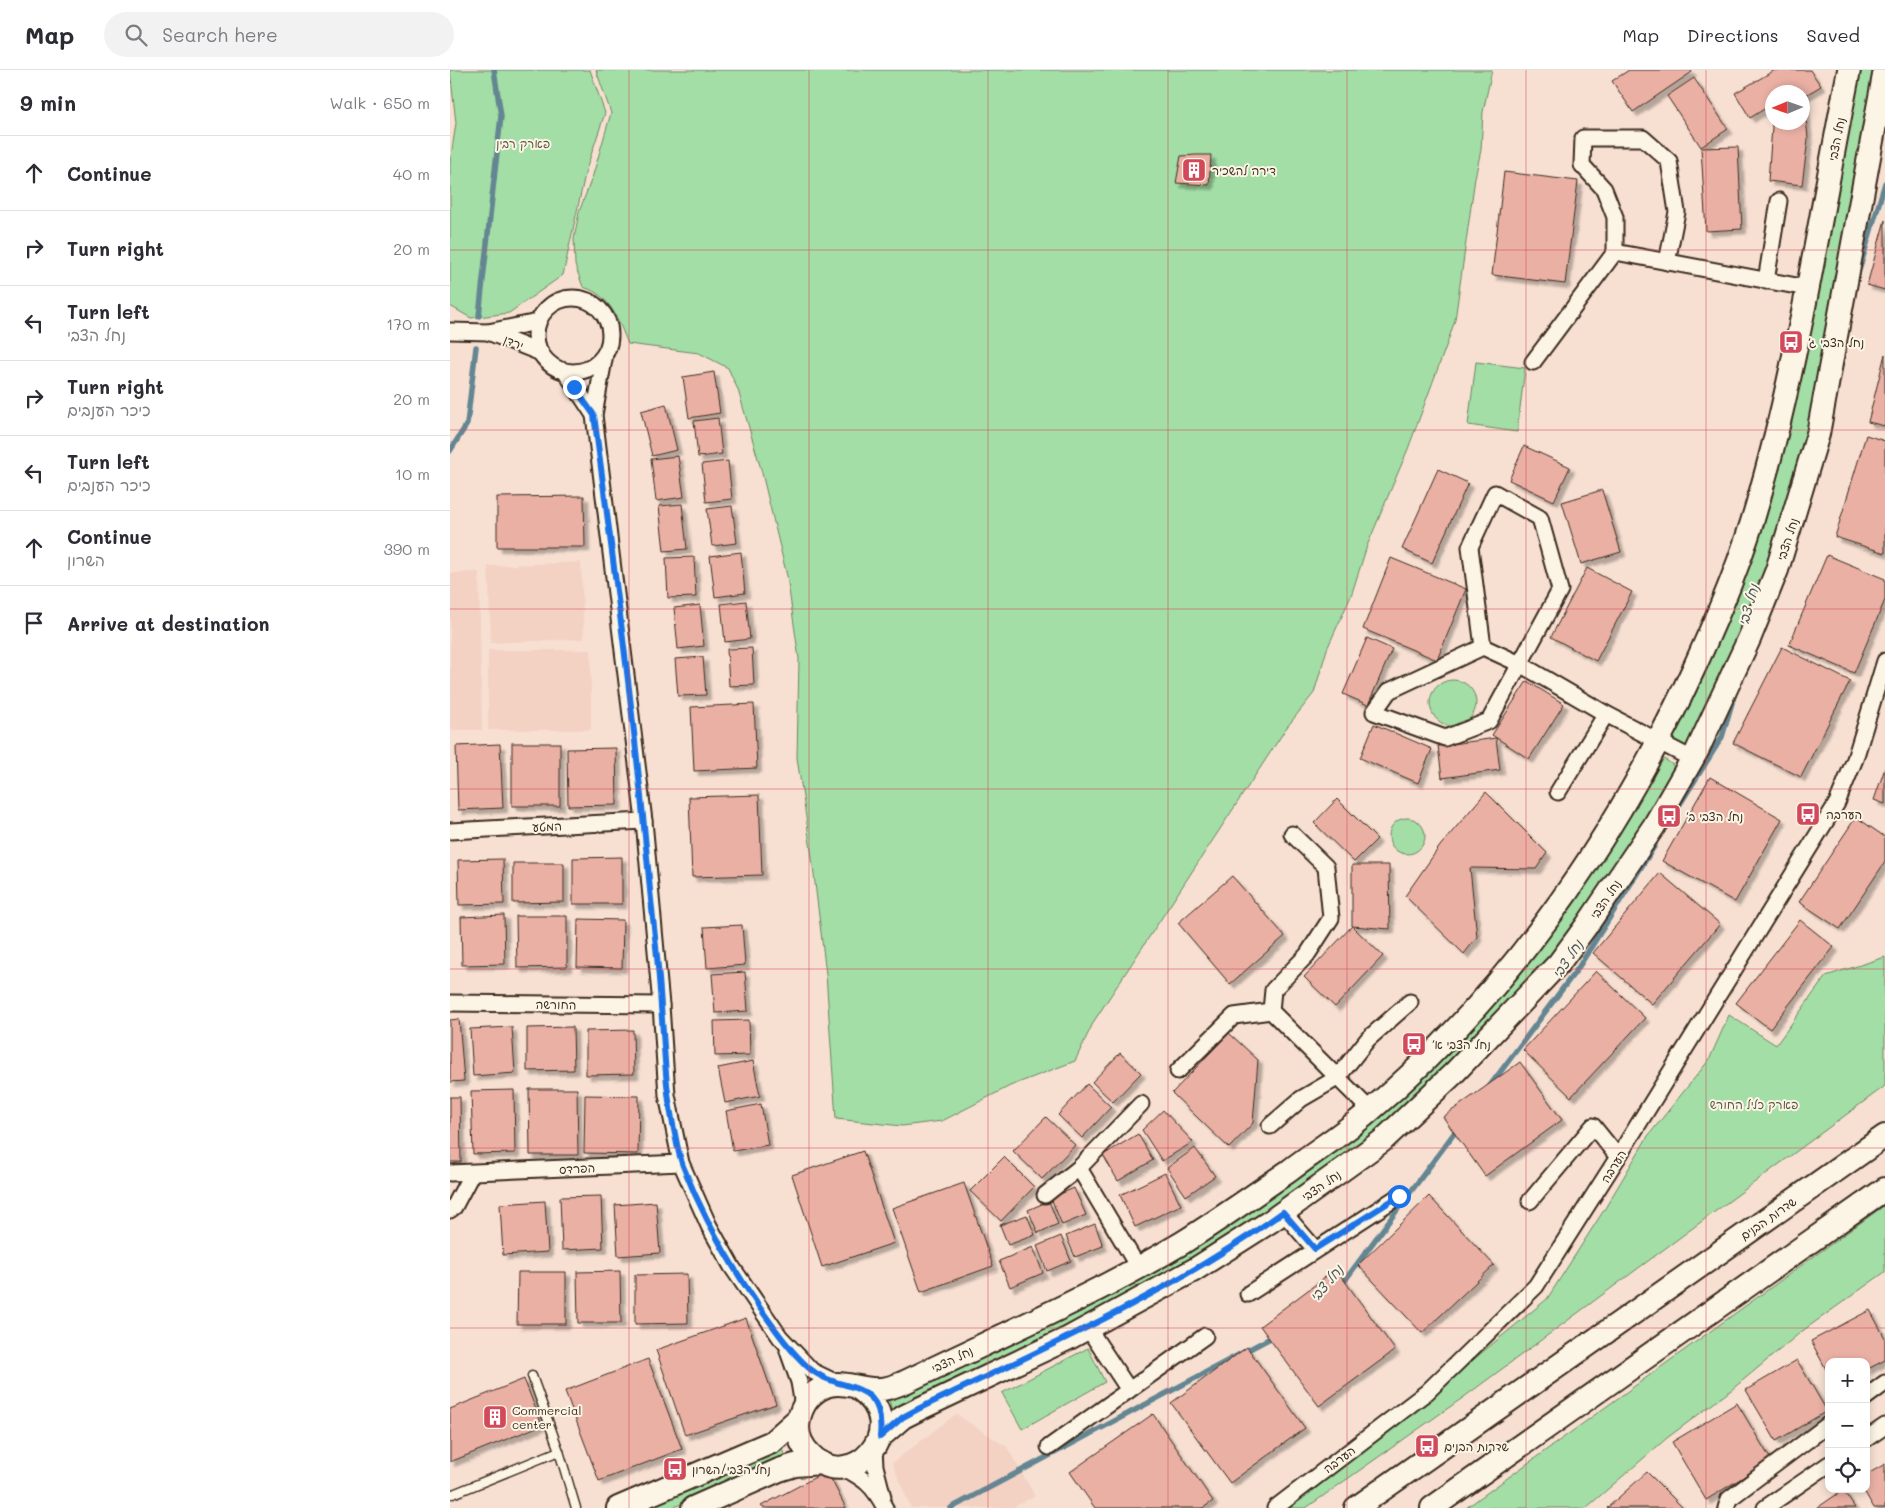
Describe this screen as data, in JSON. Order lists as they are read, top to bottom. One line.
{"streets":{"street":["נחל הצבי","ירדן","המטע","החורשה","הערבה","הפרדס","שדרות הבנים"]},"water":["נחל צבי"],"parks":["פארק רבין","פארק כליל החורש"],"places":{"building":["דירה להשכיר","Commercial center"],"bus stop":["נחל הצבי ג׳","הערבה","נחל הצבי ב׳","נחל הצבי א׳","שדרות הבנים","נחל הצבי/השרון"]},"north":"left","page":{"header":"Map","search":"Search here","nav":["Map","Directions","Saved"],"heading":["9 min","Walk · 650 m"],"list":[["Continue","40 m"],["Turn right","20 m"],["Turn left","נחל הצבי","170 m"],["Turn right","כיכר הענבים","20 m"],["Turn left","כיכר הענבים","10 m"],["Continue","השרון","390 m"],"Arrive at destination"],"map_buttons":["+","−"]}}
